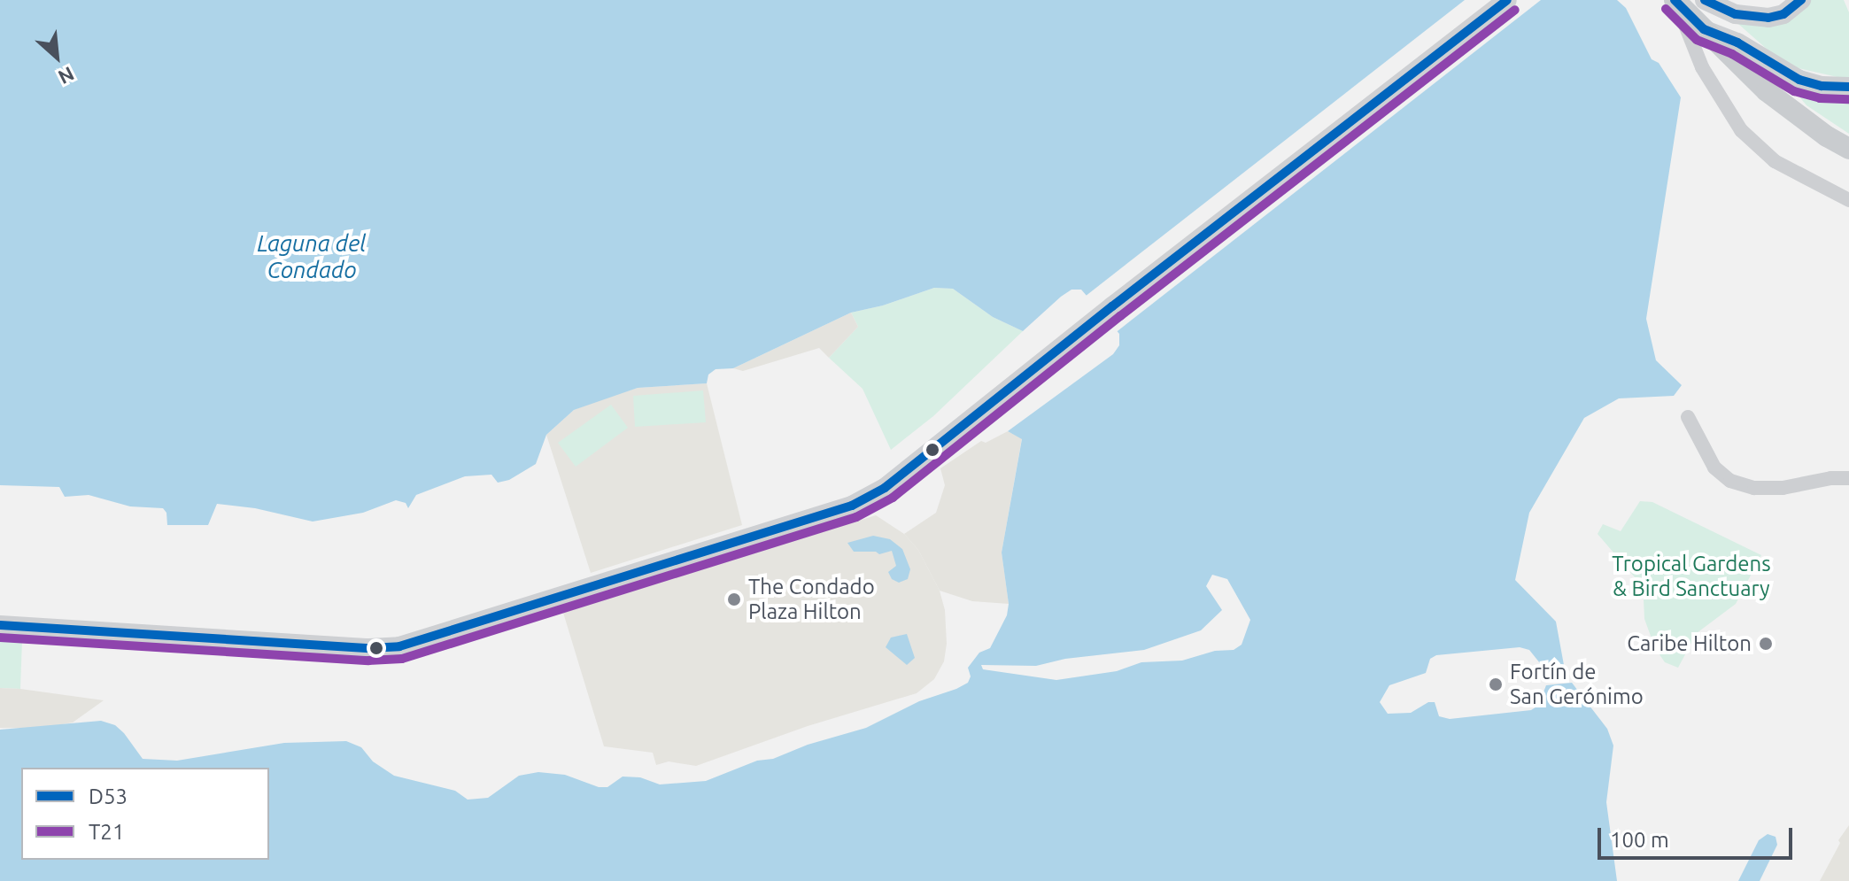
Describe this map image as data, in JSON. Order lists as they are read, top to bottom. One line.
{"water":["Laguna del Condado"],"parks":["Tropical Gardens & Bird Sanctuary"],"places":["The Condado Plaza Hilton","Caribe Hilton","Fortín de San Gerónimo"],"lines":["transit line D53","transit line T21"],"legend":["D53","T21"],"scale_bar":"100 m","north":"bottom right"}
